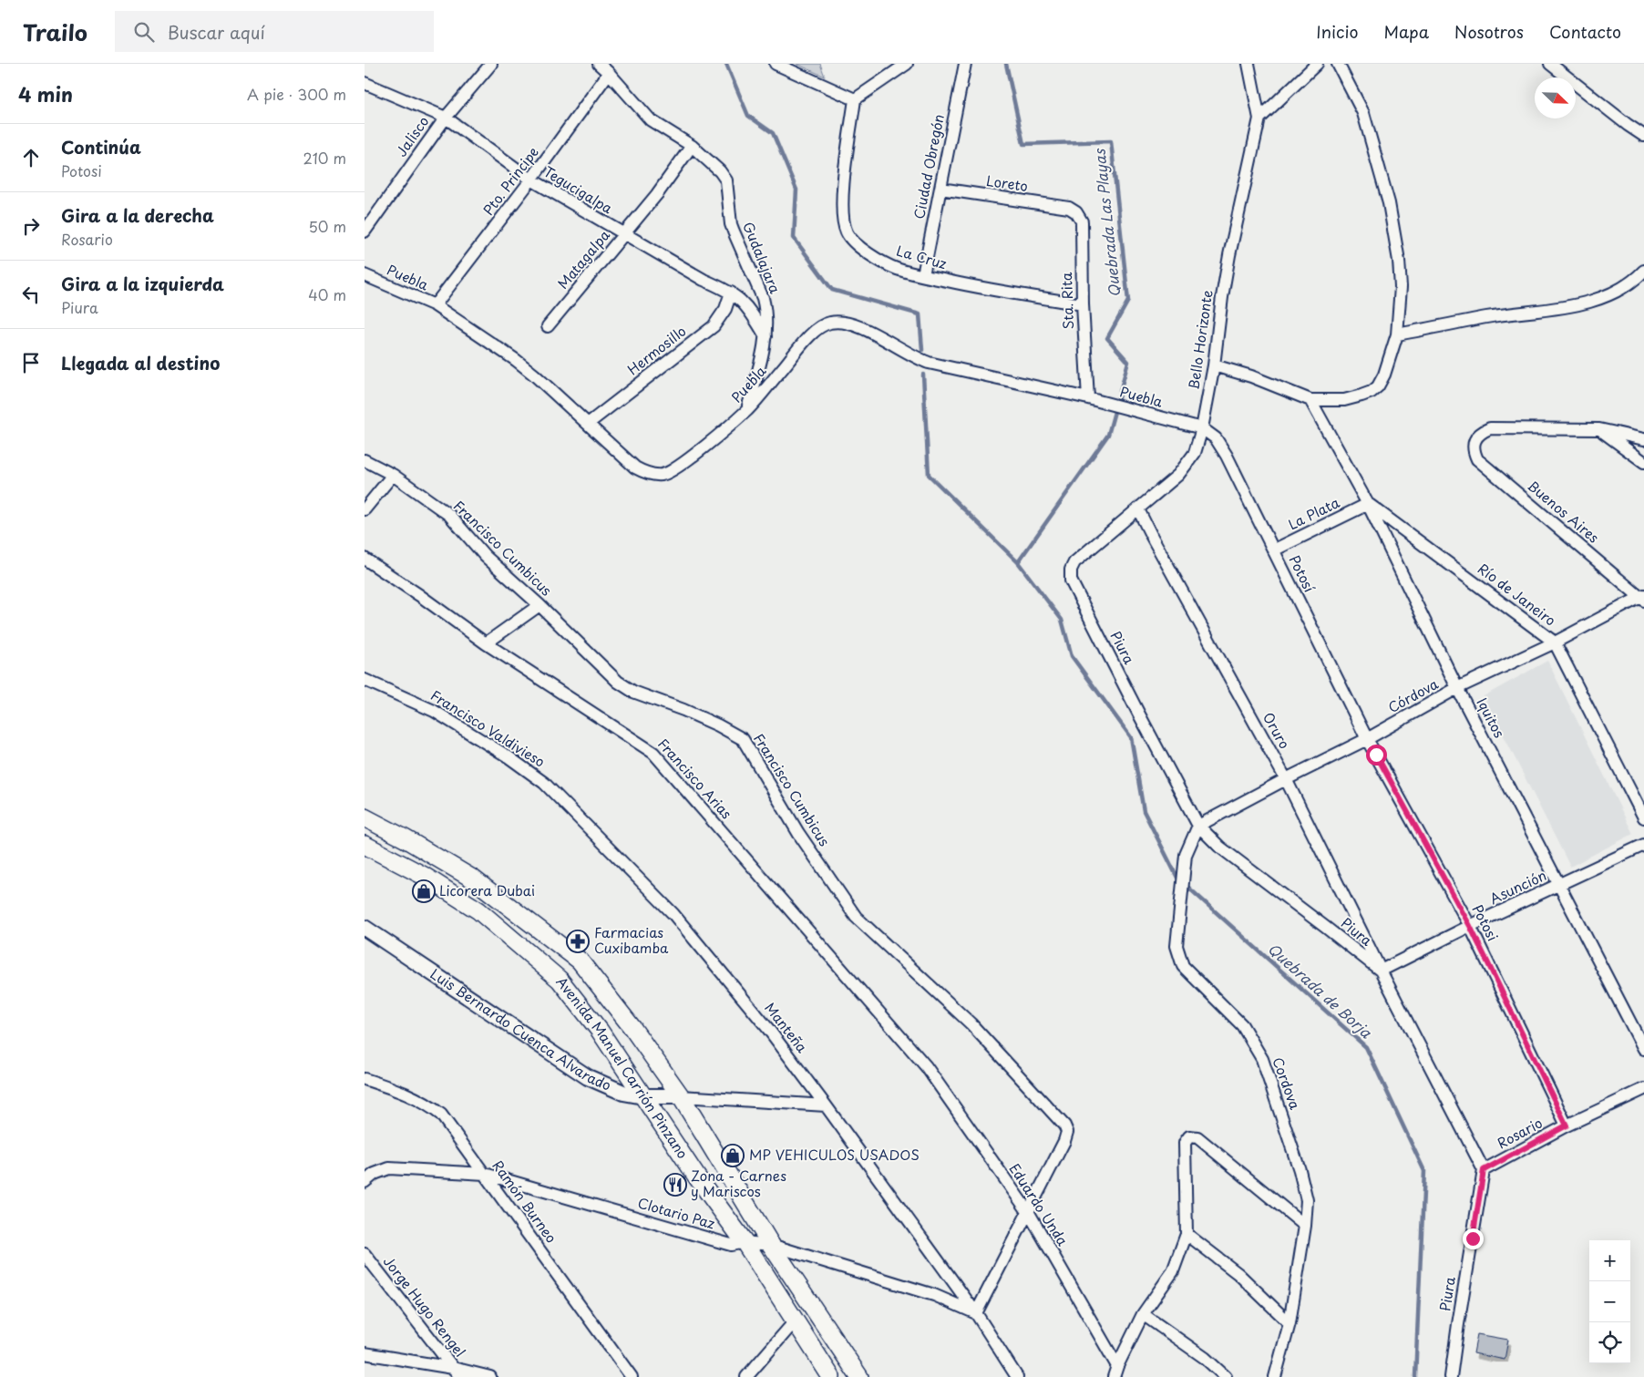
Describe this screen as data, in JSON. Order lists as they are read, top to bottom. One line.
{"streets":{"main road":["Avenida Manuel Carrión Pinzano"],"street":["Jalisco","Ciudad Obregón","Pto. Principe","Loreto","Tegucigalpa","Gudalajara","La Cruz","Matagalpa","Puebla","Sta. Rita","Bello Horizonte","Hermosillo","Buenos Aires","La Plata","Francisco Cumbicus","Potosí","Río de Janeiro","Piura","Córdova","Iquitos","Francisco Valdivieso","Oruro","Francisco Arias","Asunción","Potosi","Manteña","Luis Bernardo Cuenca Alvarado","Cordova","Rosario","Ramón Burneo","Eduardo Unda","Clotario Paz","Jorge Hugo Rengel"]},"crossings":[["Jalisco","Tegucigalpa"],["Ciudad Obregón","Loreto"],["Ciudad Obregón","La Cruz"],["Pto. Principe","Tegucigalpa"],["Pto. Principe","Gudalajara"],["Pto. Principe","Puebla"],["Loreto","Sta. Rita"],["Tegucigalpa","Gudalajara"],["Tegucigalpa","Matagalpa"],["Tegucigalpa","Hermosillo"],["Gudalajara","Matagalpa"],["Gudalajara","Puebla"],["La Cruz","Sta. Rita"],["Puebla","Sta. Rita"],["Puebla","Bello Horizonte"],["Puebla","Hermosillo"],["Puebla","Potosí"],["Bello Horizonte","Potosí"],["Bello Horizonte","Piura"],["Bello Horizonte","Oruro"],["Buenos Aires","Córdova"],["La Plata","Potosí"],["La Plata","Río de Janeiro"],["La Plata","Iquitos"],["Francisco Cumbicus","Eduardo Unda"],["Potosí","Córdova"],["Potosí","Potosi"],["Río de Janeiro","Córdova"],["Río de Janeiro","Iquitos"],["Piura","Córdova"],["Piura","Oruro"],["Piura","Asunción"],["Piura","Cordova"],["Piura","Rosario"],["Córdova","Iquitos"],["Córdova","Oruro"],["Córdova","Potosi"],["Córdova","Cordova"],["Iquitos","Asunción"],["Francisco Valdivieso","Manteña"],["Oruro","Asunción"],["Francisco Arias","Eduardo Unda"],["Asunción","Potosi"],["Potosi","Rosario"],["Manteña","Luis Bernardo Cuenca Alvarado"],["Manteña","Clotario Paz"],["Luis Bernardo Cuenca Alvarado","Avenida Manuel Carrión Pinzano"],["Avenida Manuel Carrión Pinzano","Clotario Paz"],["Cordova","Eduardo Unda"],["Ramón Burneo","Clotario Paz"]],"water":["Quebrada Las Playas","Quebrada de Borja"],"places":{"shop":["Licorera Dubai","MP VEHICULOS USADOS"],"pharmacy":["Farmacias Cuxibamba"],"restaurant":["Zona - Carnes y Mariscos"]},"north":"bottom right","page":{"header":"Trailo","search":"Buscar aquí","nav":["Inicio","Mapa","Nosotros","Contacto"],"heading":["4 min","A pie · 300 m"],"list":[["Continúa","Potosi","210 m"],["Gira a la derecha","Rosario","50 m"],["Gira a la izquierda","Piura","40 m"],"Llegada al destino"],"map_buttons":["+","−"]}}
